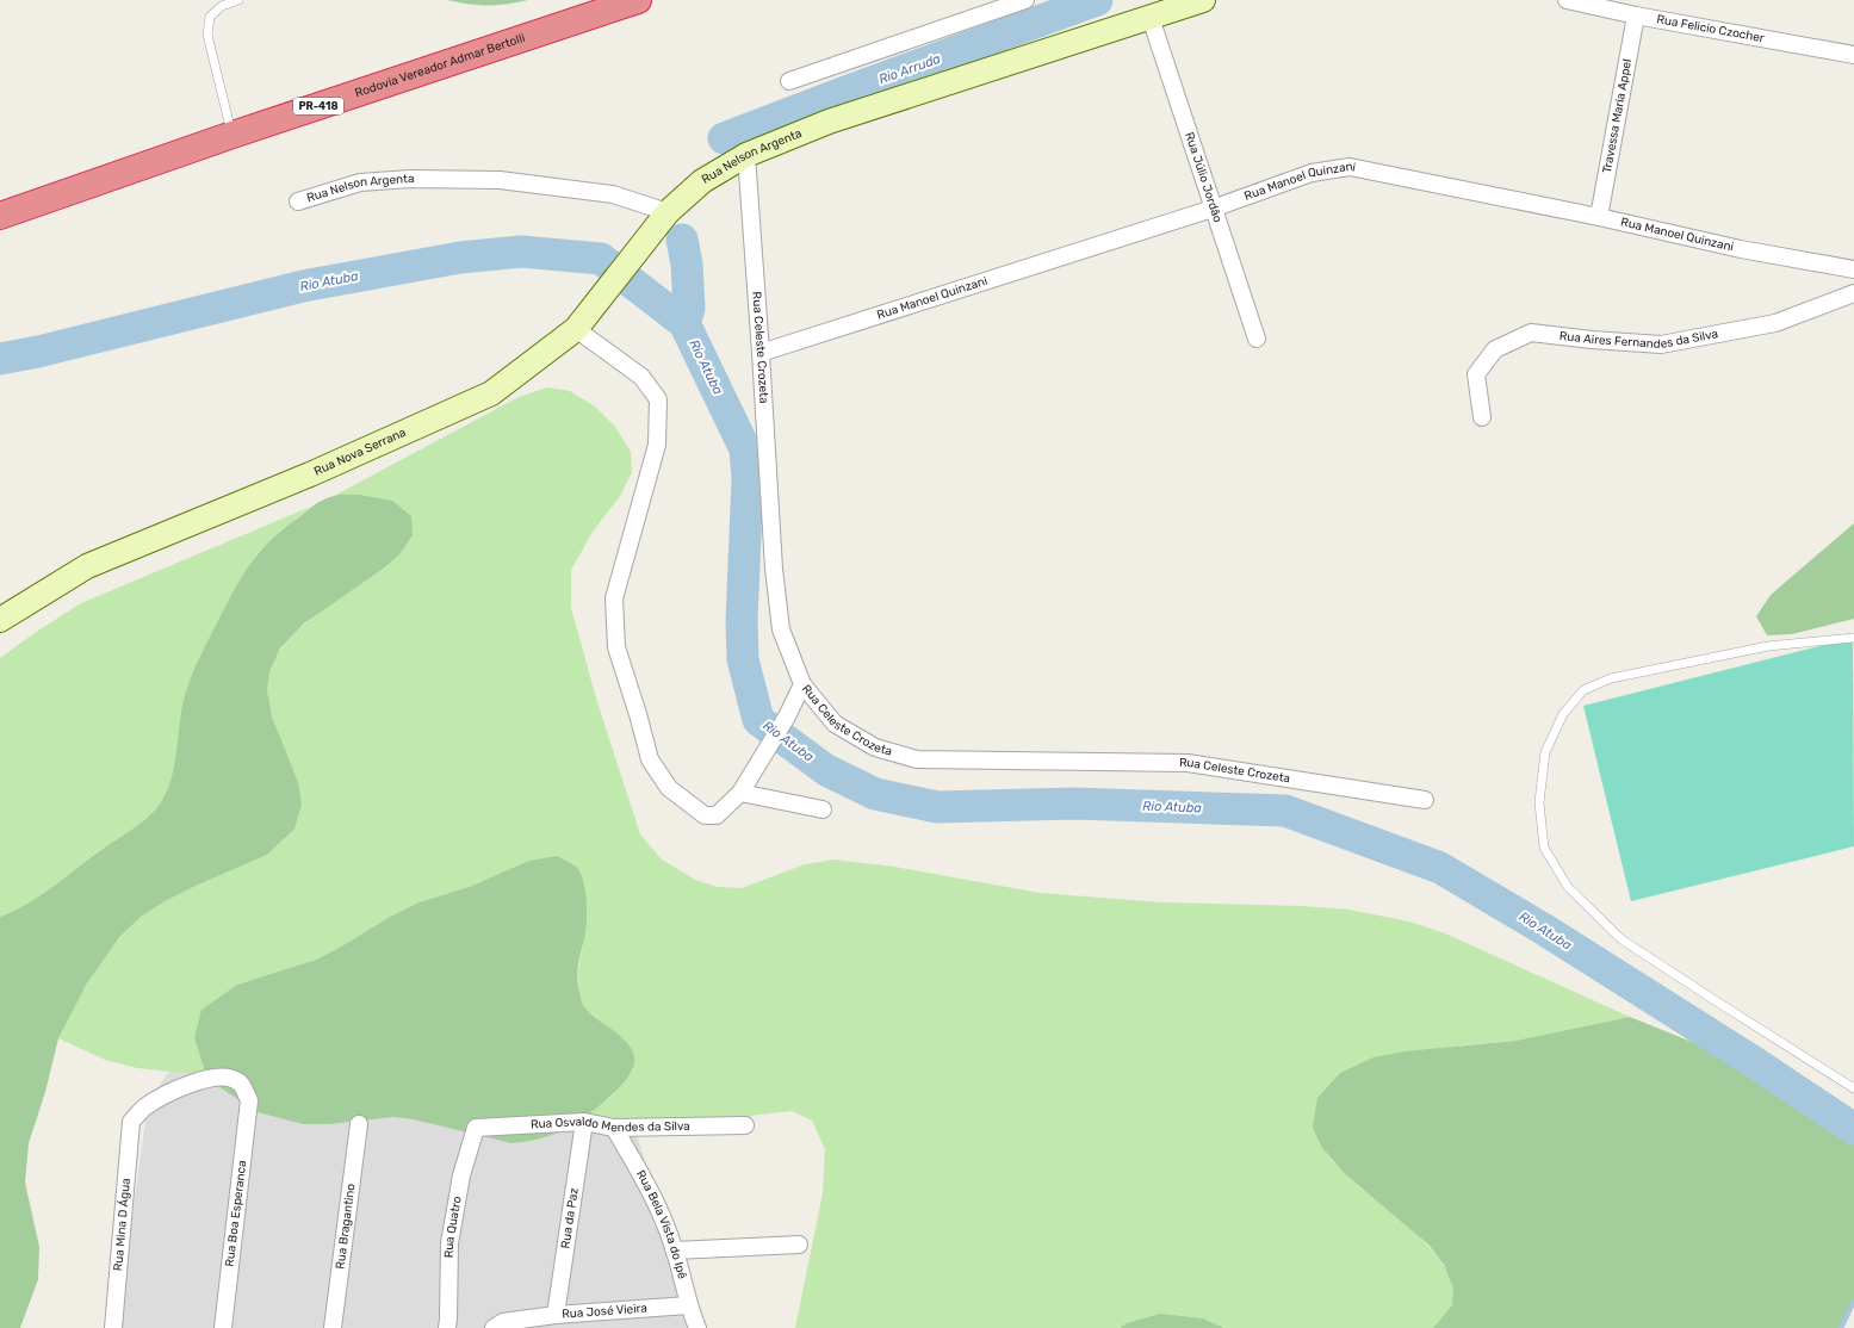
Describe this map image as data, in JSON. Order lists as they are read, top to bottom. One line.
{"streets":{"highway":["Rodovia Vereador Admar Bertolli","PR-418"],"main road":["Rua Nelson Argenta","Rua Nova Serrana"],"street":["Rua Felicio Czocher","Travessa Maria Appel","Rua Júlio Jordão","Rua Manoel Quinzani","Rua Aires Fernandes da Silva","Rua Celeste Crozeta","Rua Osvaldo Mendes da Silva","Rua Boa Esperanca","Rua da Paz","Rua Mina D Água","Rua Bragantino","Rua Bela Vista do Ipê","Rua Quatro","Rua José Vieira"]},"crossings":[["Rua Felicio Czocher","Travessa Maria Appel"],["Travessa Maria Appel","Rua Manoel Quinzani"],["Rua Nelson Argenta","Rua Júlio Jordão"],["Rua Nelson Argenta","Rua Celeste Crozeta"],["Rua Nelson Argenta","Rua Nova Serrana"],["Rua Júlio Jordão","Rua Manoel Quinzani"],["Rua Manoel Quinzani","Rua Celeste Crozeta"],["Rua Osvaldo Mendes da Silva","Rua da Paz"],["Rua Osvaldo Mendes da Silva","Rua Bela Vista do Ipê"],["Rua Osvaldo Mendes da Silva","Rua Quatro"],["Rua Boa Esperanca","Rua Mina D Água"],["Rua da Paz","Rua José Vieira"],["Rua Bela Vista do Ipê","Rua José Vieira"]],"water":["Rio Arruda","Rio Atuba"]}
